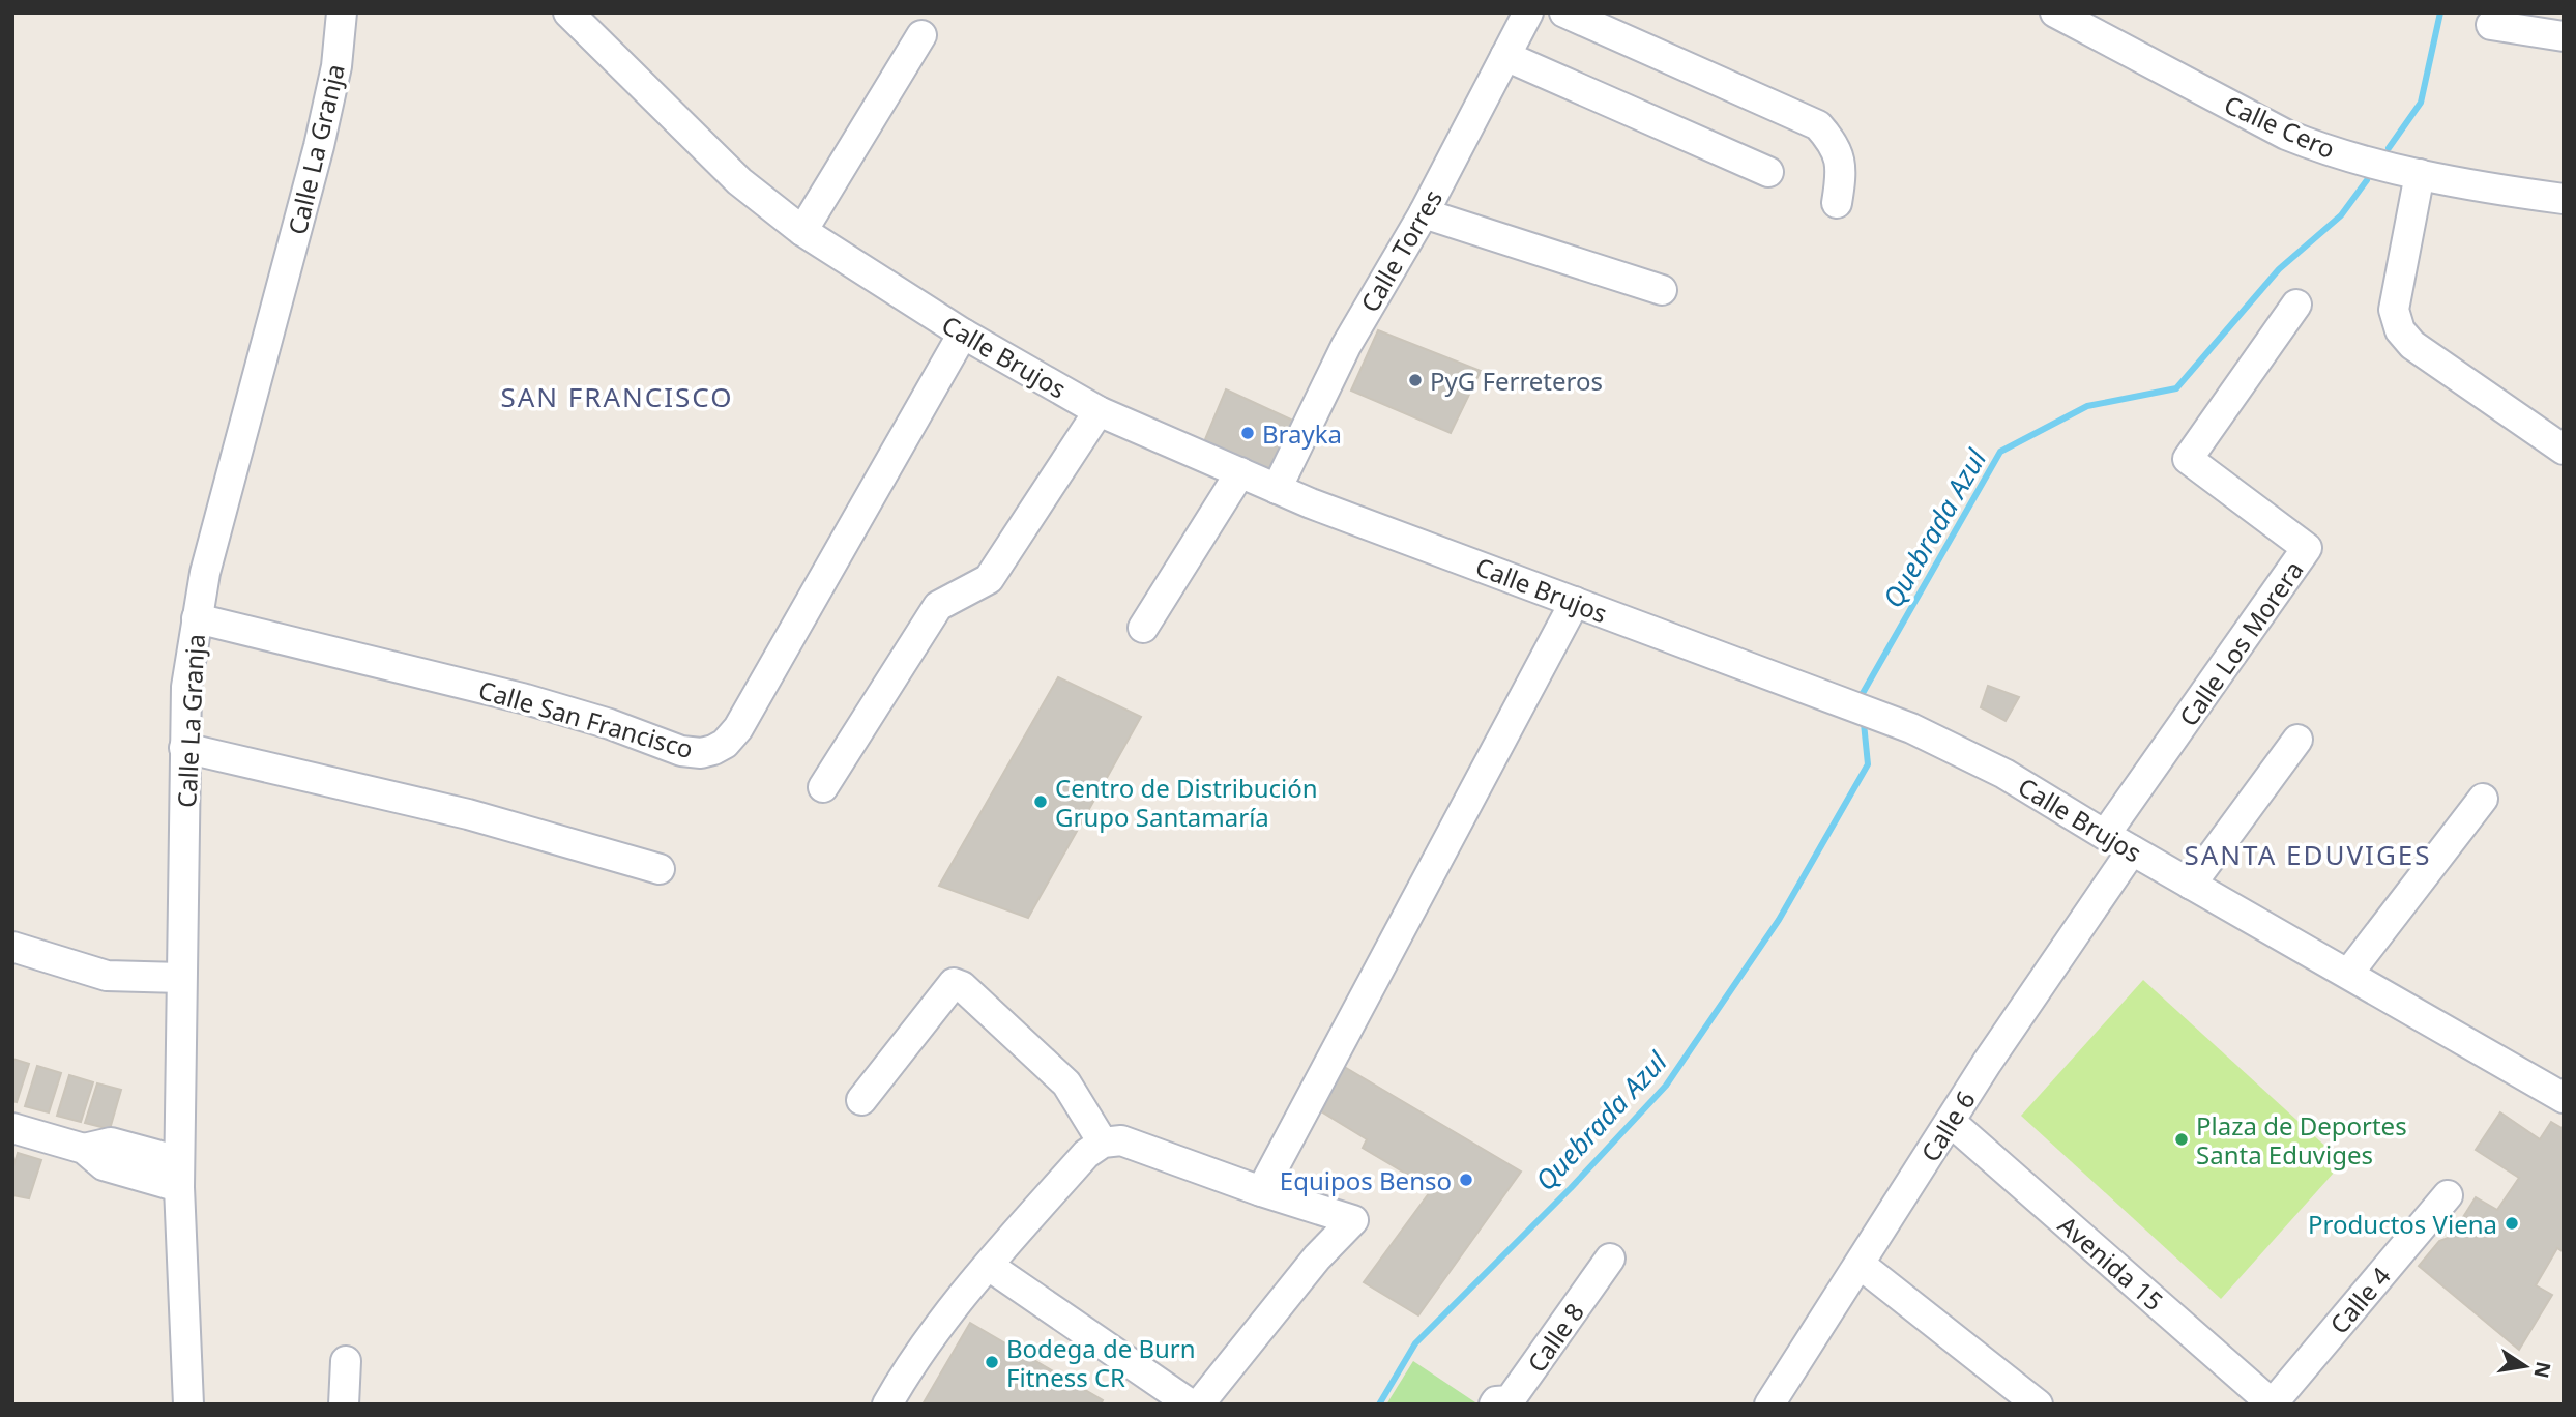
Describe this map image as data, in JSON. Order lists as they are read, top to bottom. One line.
{"streets":{"street":["Calle Cero","Calle La Granja","Calle Torres","Calle Brujos","Calle Los Morera","Calle San Francisco","Calle 6","Avenida 15","Calle 4","Calle 8"]},"crossings":[["Calle La Granja","Calle San Francisco"],["Calle Torres","Calle Brujos"],["Calle Brujos","Calle Los Morera"],["Calle Brujos","Calle San Francisco"],["Calle Brujos","Calle 6"],["Calle 6","Avenida 15"],["Avenida 15","Calle 4"]],"districts":["SAN FRANCISCO","SANTA EDUVIGES"],"water":["Quebrada Azul"],"places":["PyG Ferreteros","Brayka","Centro de Distribución Grupo Santamaría","Plaza de Deportes Santa Eduviges","Equipos Benso","Productos Viena","Bodega de Burn Fitness CR"],"north":"right"}
